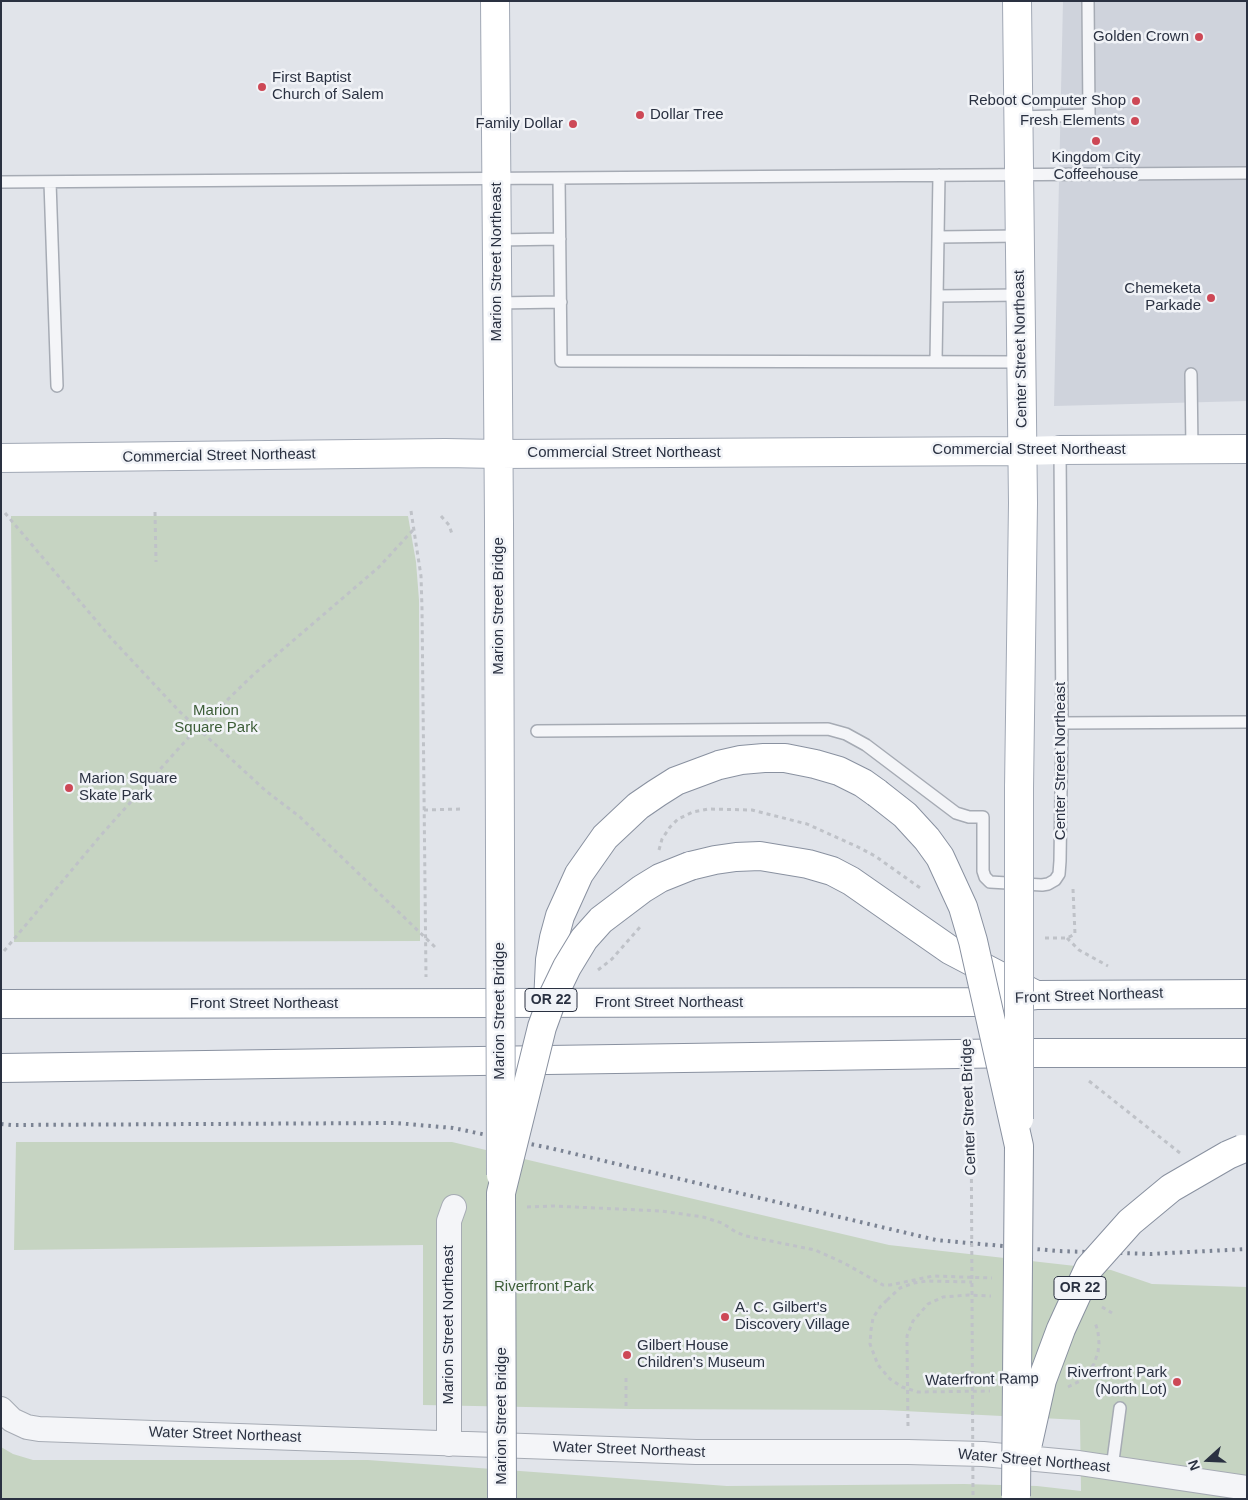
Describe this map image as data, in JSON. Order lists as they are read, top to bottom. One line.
{"streets":{"main road":["Marion Street Northeast","Center Street Northeast","Commercial Street Northeast","Marion Street Bridge","Front Street Northeast","OR 22"],"street":["Water Street Northeast"],"path":["Center Street Bridge","Waterfront Ramp"]},"crossings":[["Marion Street Northeast","Commercial Street Northeast"],["Marion Street Northeast","Marion Street Bridge"],["Marion Street Northeast","Water Street Northeast"],["Center Street Northeast","Commercial Street Northeast"],["Marion Street Bridge","OR 22"],["Front Street Northeast","OR 22"],["Center Street Bridge","Waterfront Ramp"],["Waterfront Ramp","Water Street Northeast"]],"parks":["Marion Square Park","Riverfront Park"],"places":["Golden Crown","First Baptist Church of Salem","Reboot Computer Shop","Dollar Tree","Fresh Elements","Family Dollar","Kingdom City Coffeehouse","Chemeketa Parkade","Marion Square Skate Park","A. C. Gilbert's Discovery Village","Gilbert House Children's Museum","Riverfront Park (North Lot)"],"north":"left"}
